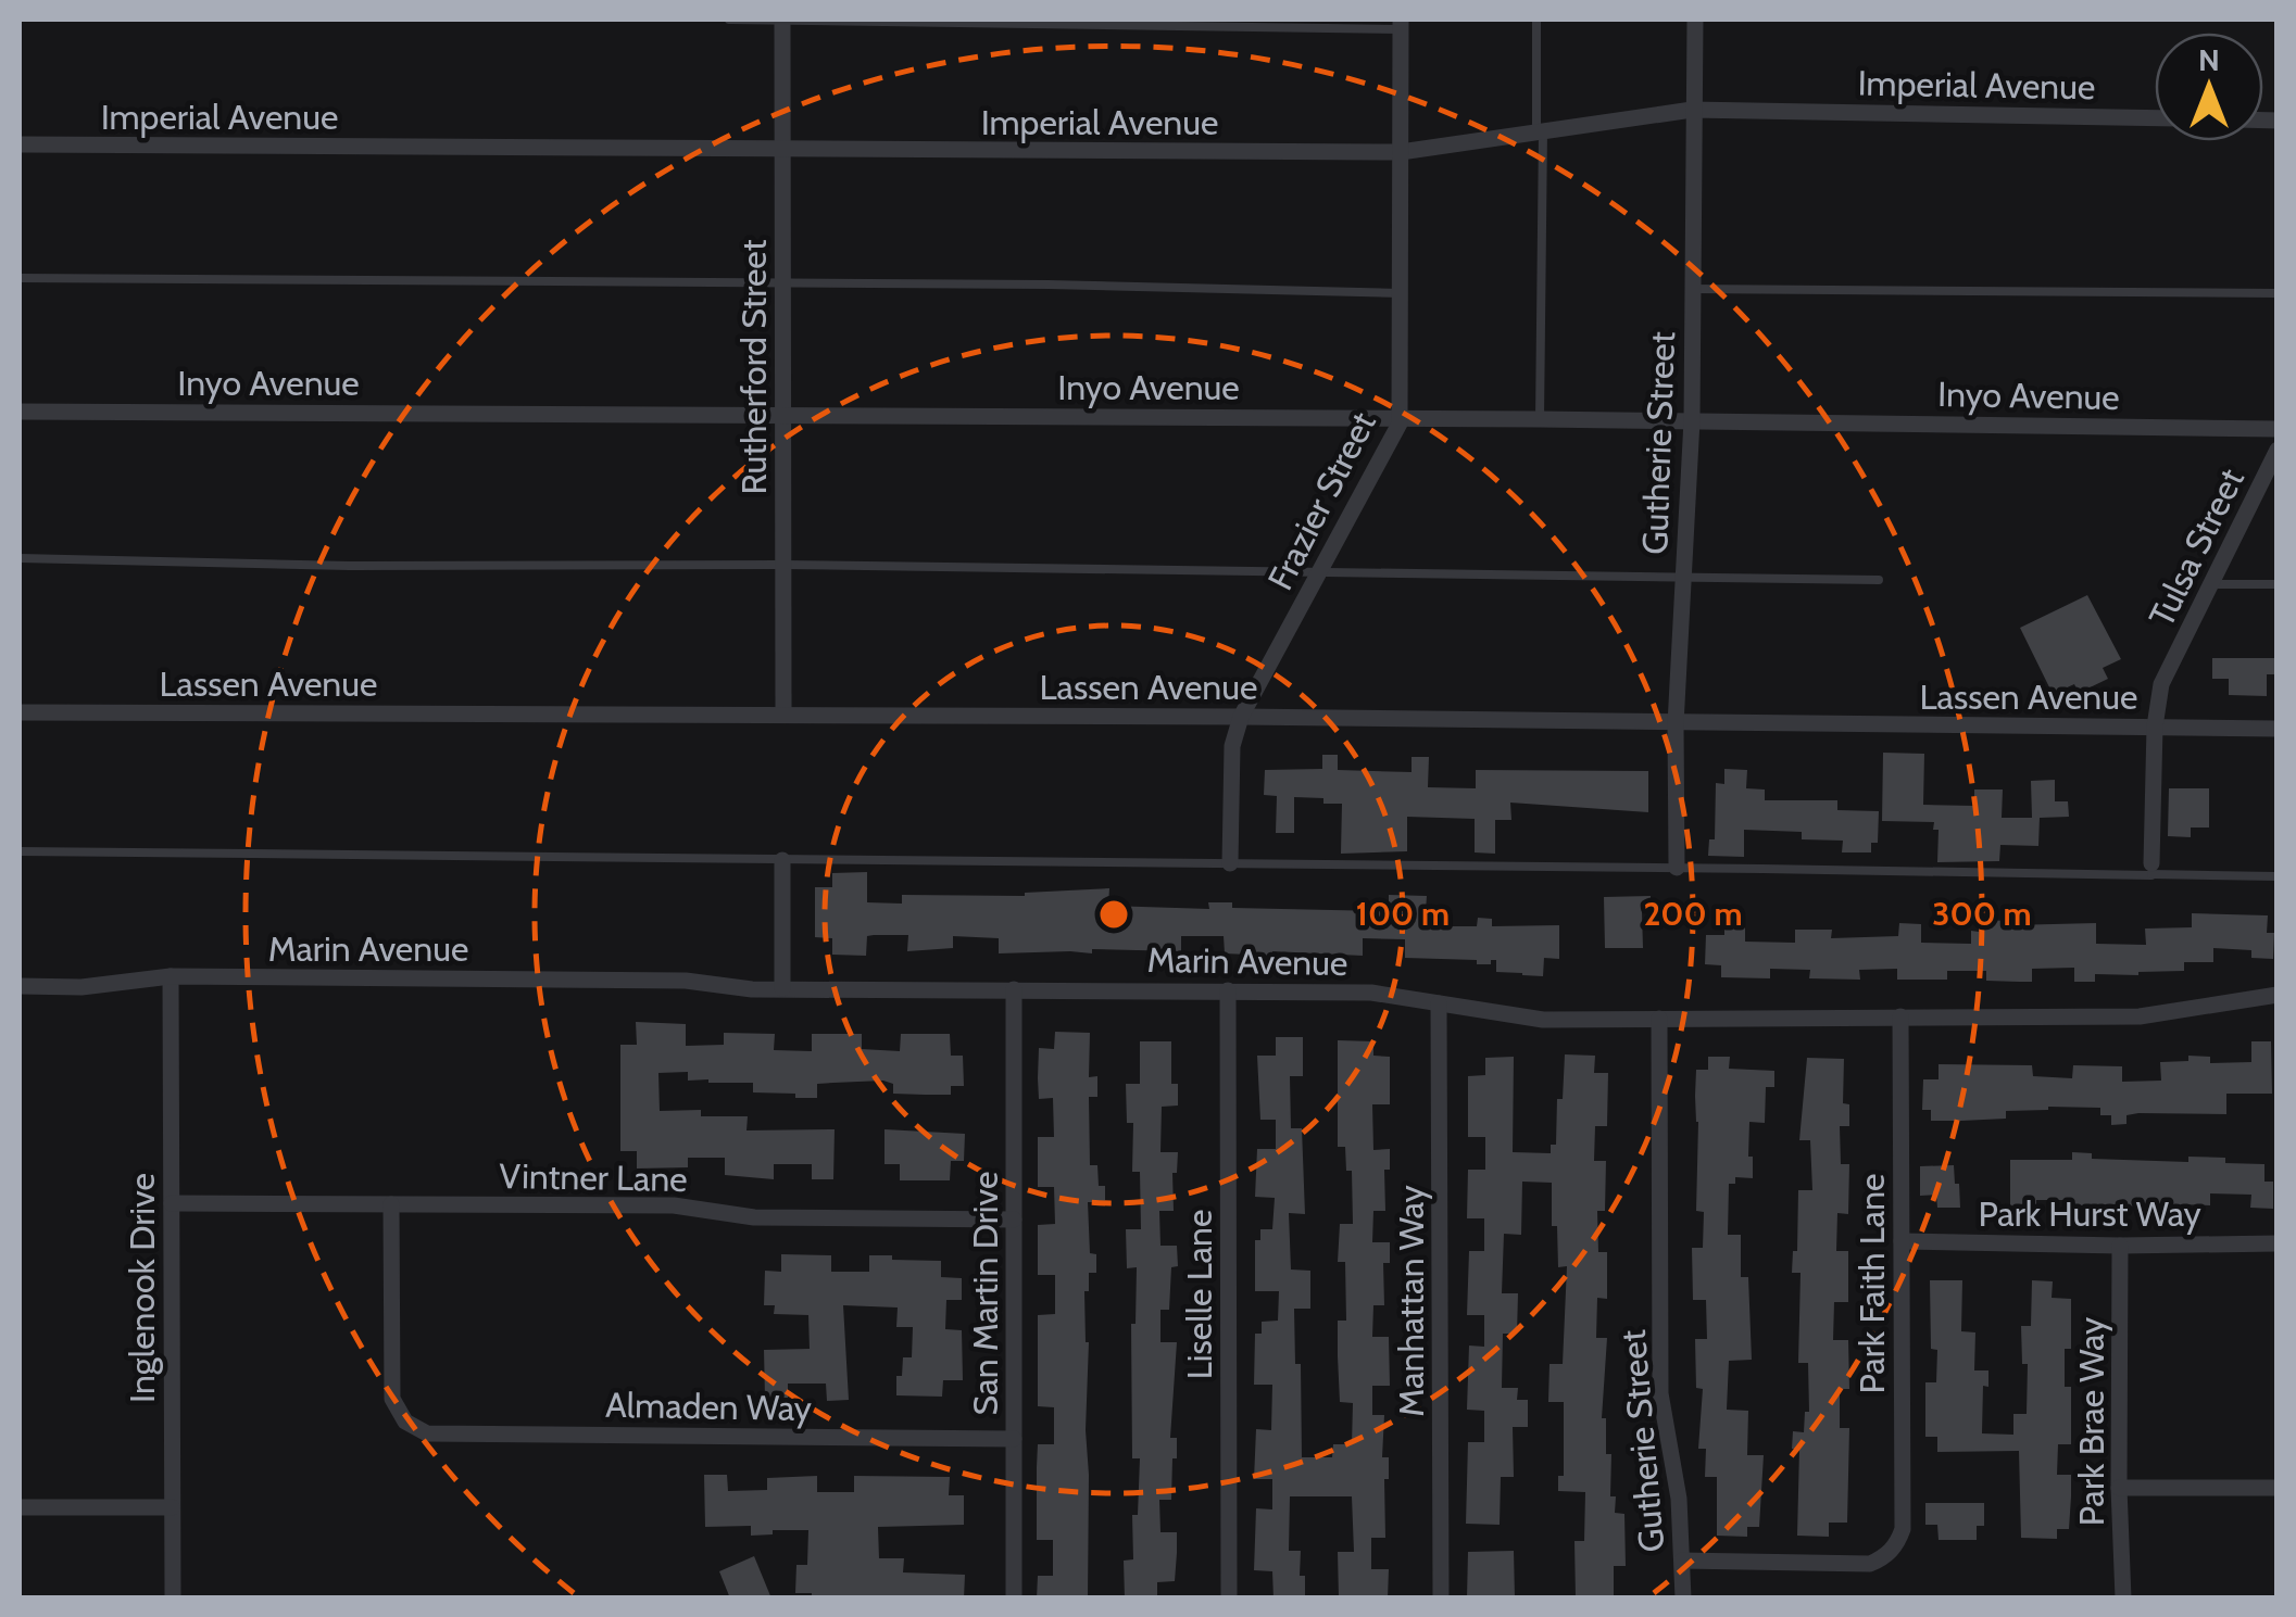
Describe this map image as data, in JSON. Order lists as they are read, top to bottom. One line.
{"streets":{"street":["Imperial Avenue","Rutherford Street","Inyo Avenue","Gutherie Street","Frazier Street","Tulsa Street","Lassen Avenue","Marin Avenue","Vintner Lane","Park Hurst Way","Park Faith Lane","Inglenook Drive","San Martin Drive","Liselle Lane","Manhattan Way","Almaden Way","Park Brae Way"]},"crossings":[["Imperial Avenue","Rutherford Street"],["Imperial Avenue","Gutherie Street"],["Imperial Avenue","Frazier Street"],["Rutherford Street","Inyo Avenue"],["Rutherford Street","Lassen Avenue"],["Inyo Avenue","Gutherie Street"],["Inyo Avenue","Frazier Street"],["Gutherie Street","Lassen Avenue"],["Gutherie Street","Marin Avenue"],["Gutherie Street","Park Faith Lane"],["Frazier Street","Lassen Avenue"],["Tulsa Street","Lassen Avenue"],["Marin Avenue","Park Faith Lane"],["Marin Avenue","Inglenook Drive"],["Marin Avenue","San Martin Drive"],["Marin Avenue","Liselle Lane"],["Marin Avenue","Manhattan Way"],["Vintner Lane","Inglenook Drive"],["Vintner Lane","San Martin Drive"],["Vintner Lane","Almaden Way"],["Park Hurst Way","Park Faith Lane"],["Park Hurst Way","Park Brae Way"],["San Martin Drive","Almaden Way"]],"north":"top","rings":["100 m","200 m","300 m"]}
